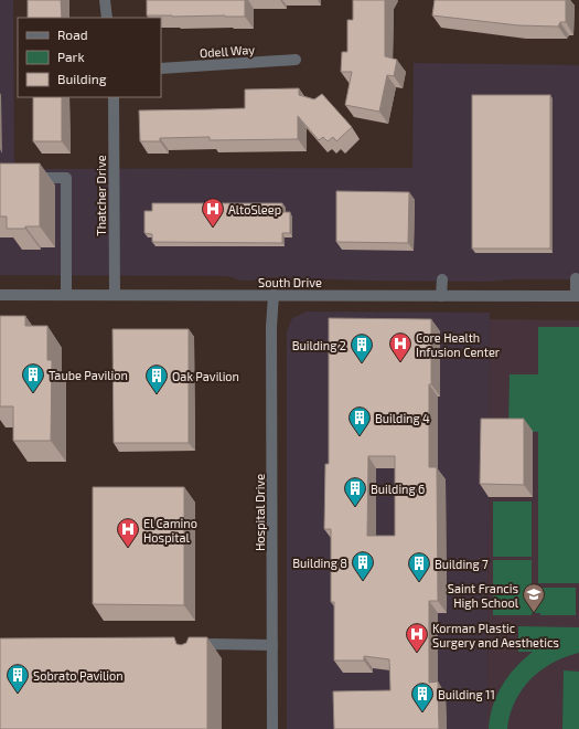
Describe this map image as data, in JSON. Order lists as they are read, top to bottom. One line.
{"streets":{"street":["Odell Way","Thatcher Drive","South Drive","Hospital Drive"]},"crossings":[["Thatcher Drive","South Drive"],["South Drive","Hospital Drive"]],"places":{"hospital":["AltoSleep","Core Health Infusion Center","El Camino Hospital","Korman Plastic Surgery and Aesthetics"],"building":["Building 2","Taube Pavilion","Oak Pavilion","Building 4","Building 6","Building 8","Building 7","Sobrato Pavilion","Building 11"],"school or university":["Saint Francis High School"]},"legend":["Road","Park","Building"]}
